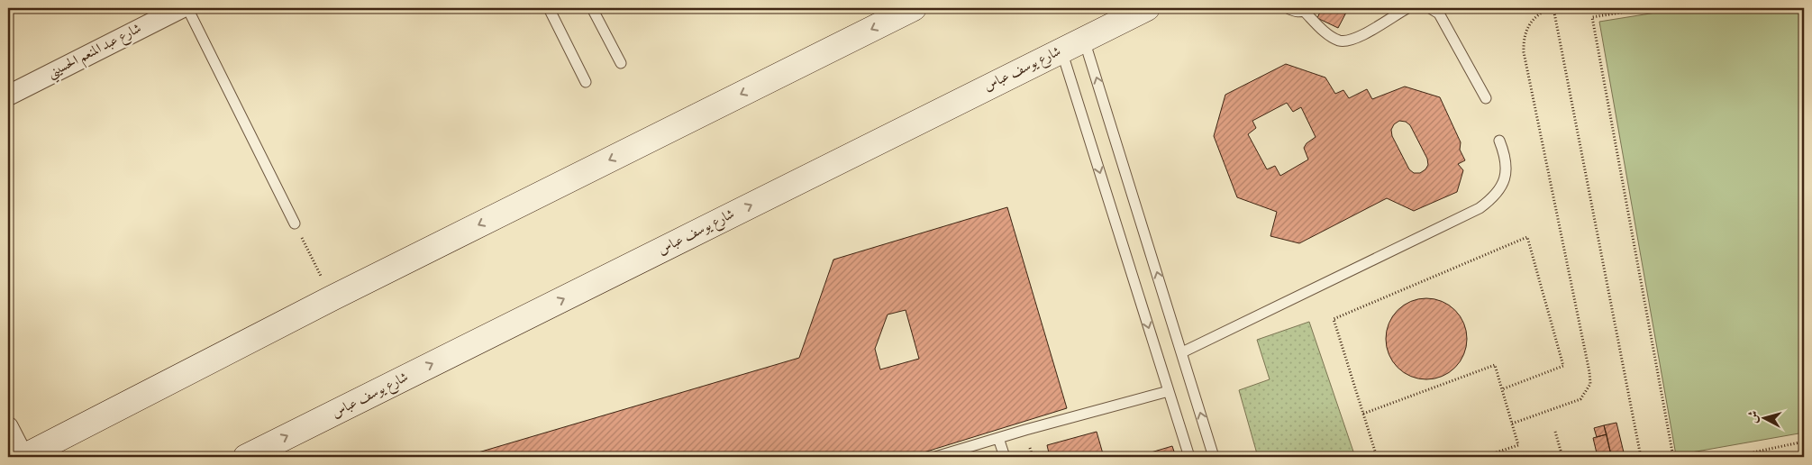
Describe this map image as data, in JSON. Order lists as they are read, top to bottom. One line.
{"streets":{"main road":["شارع يوسف عباس"],"street":["شارع عبد المنعم الحسيني"]},"north":"left"}
